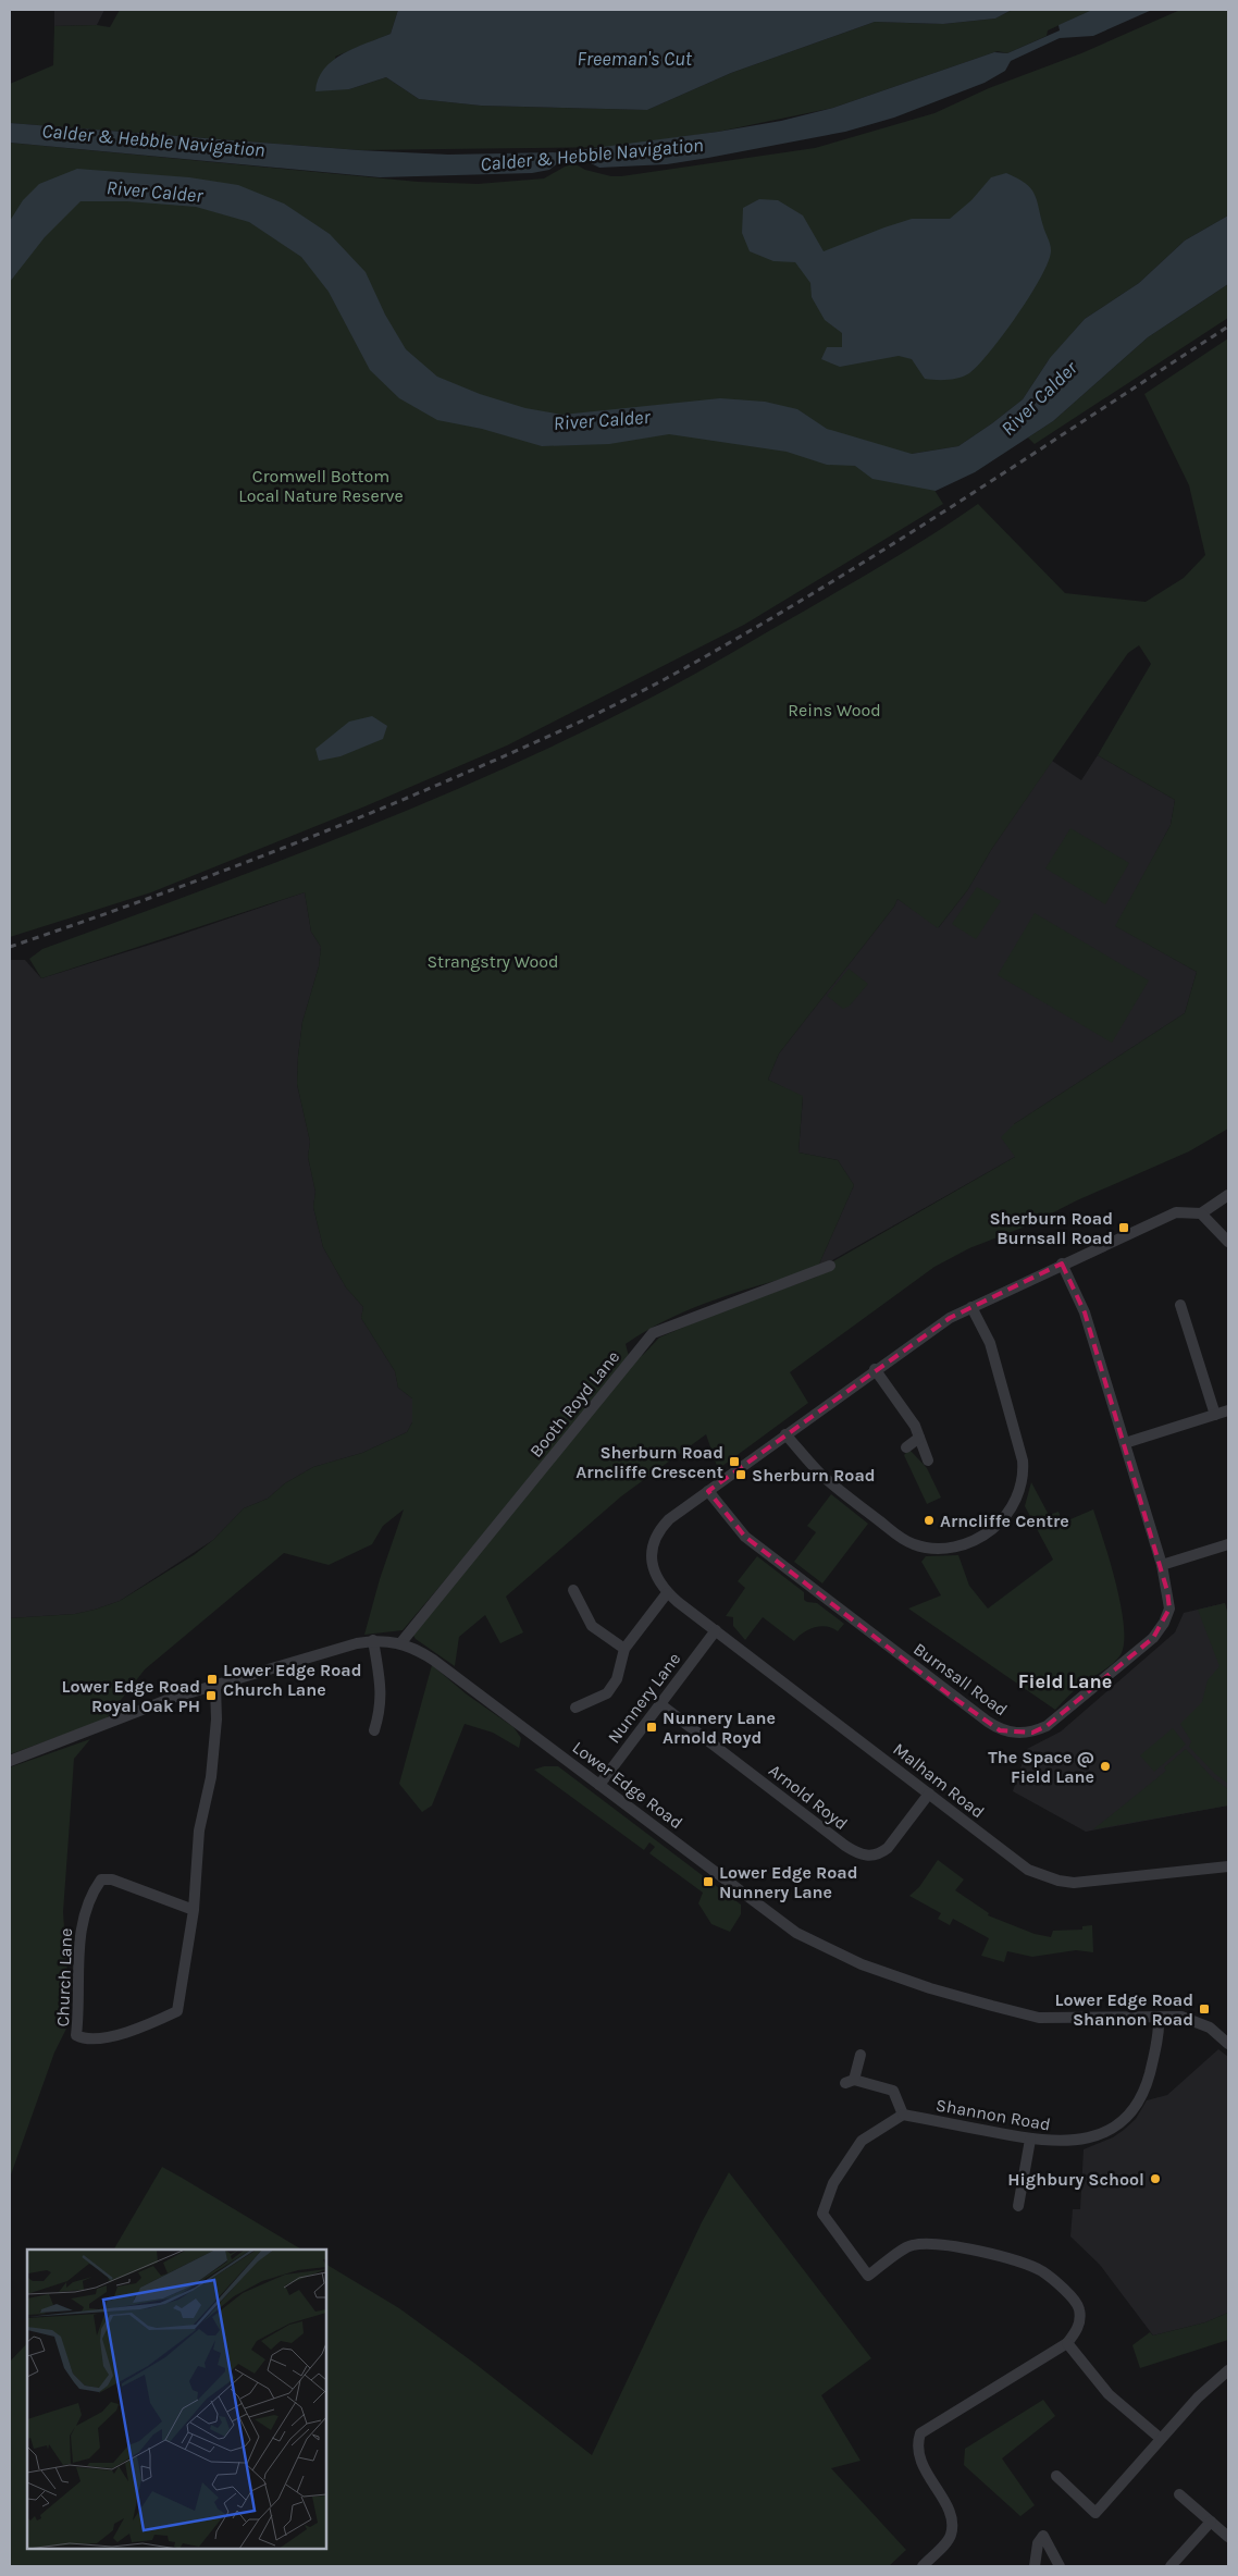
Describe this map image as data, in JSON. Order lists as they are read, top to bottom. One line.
{"streets":{"street":["Booth Royd Lane","Burnsall Road","Nunnery Lane","Malham Road","Lower Edge Road","Arnold Royd","Church Lane","Shannon Road"]},"crossings":[["Booth Royd Lane","Lower Edge Road"],["Nunnery Lane","Malham Road"],["Nunnery Lane","Lower Edge Road"],["Nunnery Lane","Arnold Royd"],["Malham Road","Arnold Royd"],["Lower Edge Road","Church Lane"],["Lower Edge Road","Shannon Road"]],"districts":["Field Lane"],"water":["Freeman's Cut","Calder & Hebble Navigation","River Calder"],"parks":["Cromwell Bottom Local Nature Reserve","Reins Wood","Strangstry Wood"],"places":{"transit":["Sherburn Road Burnsall Road","Sherburn Road Arncliffe Crescent","Sherburn Road","Lower Edge Road Church Lane","Lower Edge Road Royal Oak PH","Nunnery Lane Arnold Royd","Lower Edge Road Nunnery Lane","Lower Edge Road Shannon Road"],"other":["Arncliffe Centre","The Space @ Field Lane","Highbury School"]}}
